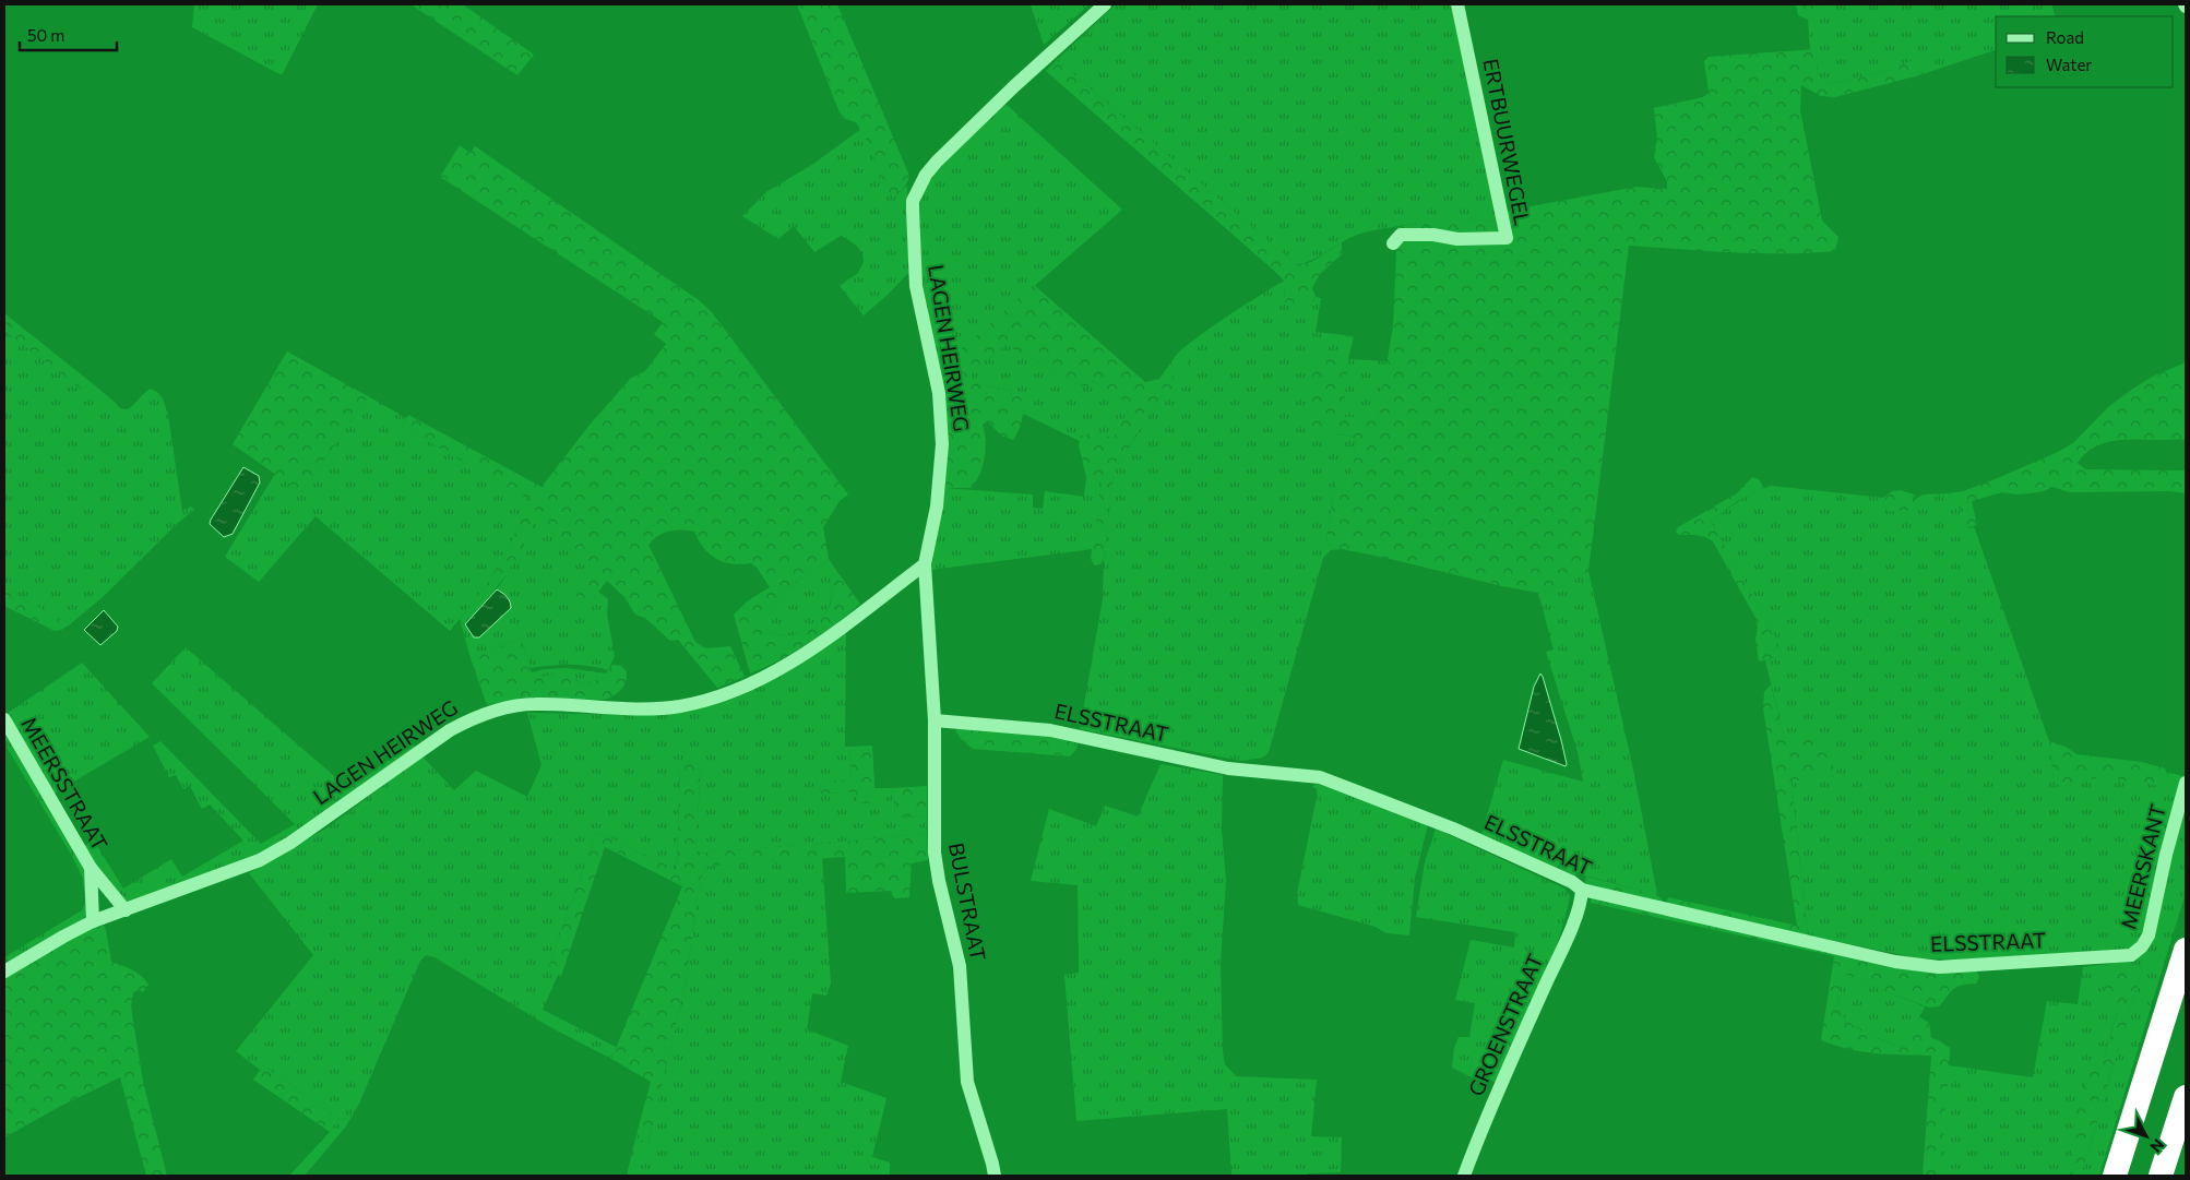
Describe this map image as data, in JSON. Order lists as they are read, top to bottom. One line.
{"streets":{"street":["ERTBUURWEGEL","LAGEN HEIRWEG","ELSSTRAAT","MEERSSTRAAT","MEERSKANT","BULSTRAAT","GROENSTRAAT"]},"crossings":[["LAGEN HEIRWEG","MEERSSTRAAT"],["LAGEN HEIRWEG","BULSTRAAT"],["ELSSTRAAT","MEERSKANT"],["ELSSTRAAT","BULSTRAAT"],["ELSSTRAAT","GROENSTRAAT"]],"legend":["Road","Water"],"scale_bar":"50 m","north":"bottom right"}
